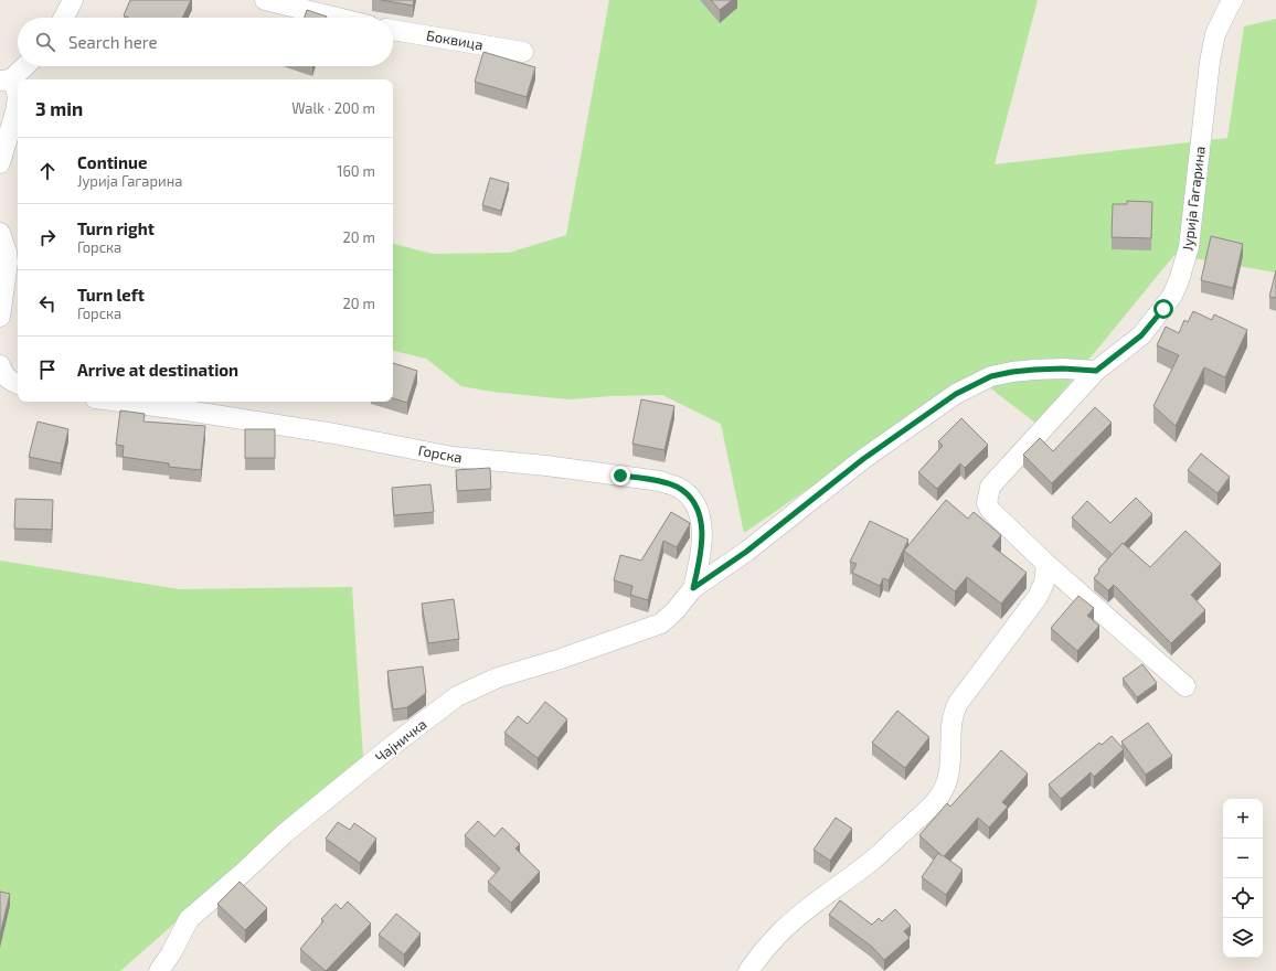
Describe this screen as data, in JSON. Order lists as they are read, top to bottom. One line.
{"streets":{"street":["Боквица","Јурија Гагарина","Горска","Чајничка"]},"crossings":[["Горска","Чајничка"]],"page":{"search":"Search here","heading":["3 min","Walk · 200 m"],"list":[["Continue","Јурија Гагарина","160 m"],["Turn right","Горска","20 m"],["Turn left","Горска","20 m"],"Arrive at destination"],"map_buttons":["+","−"]}}
